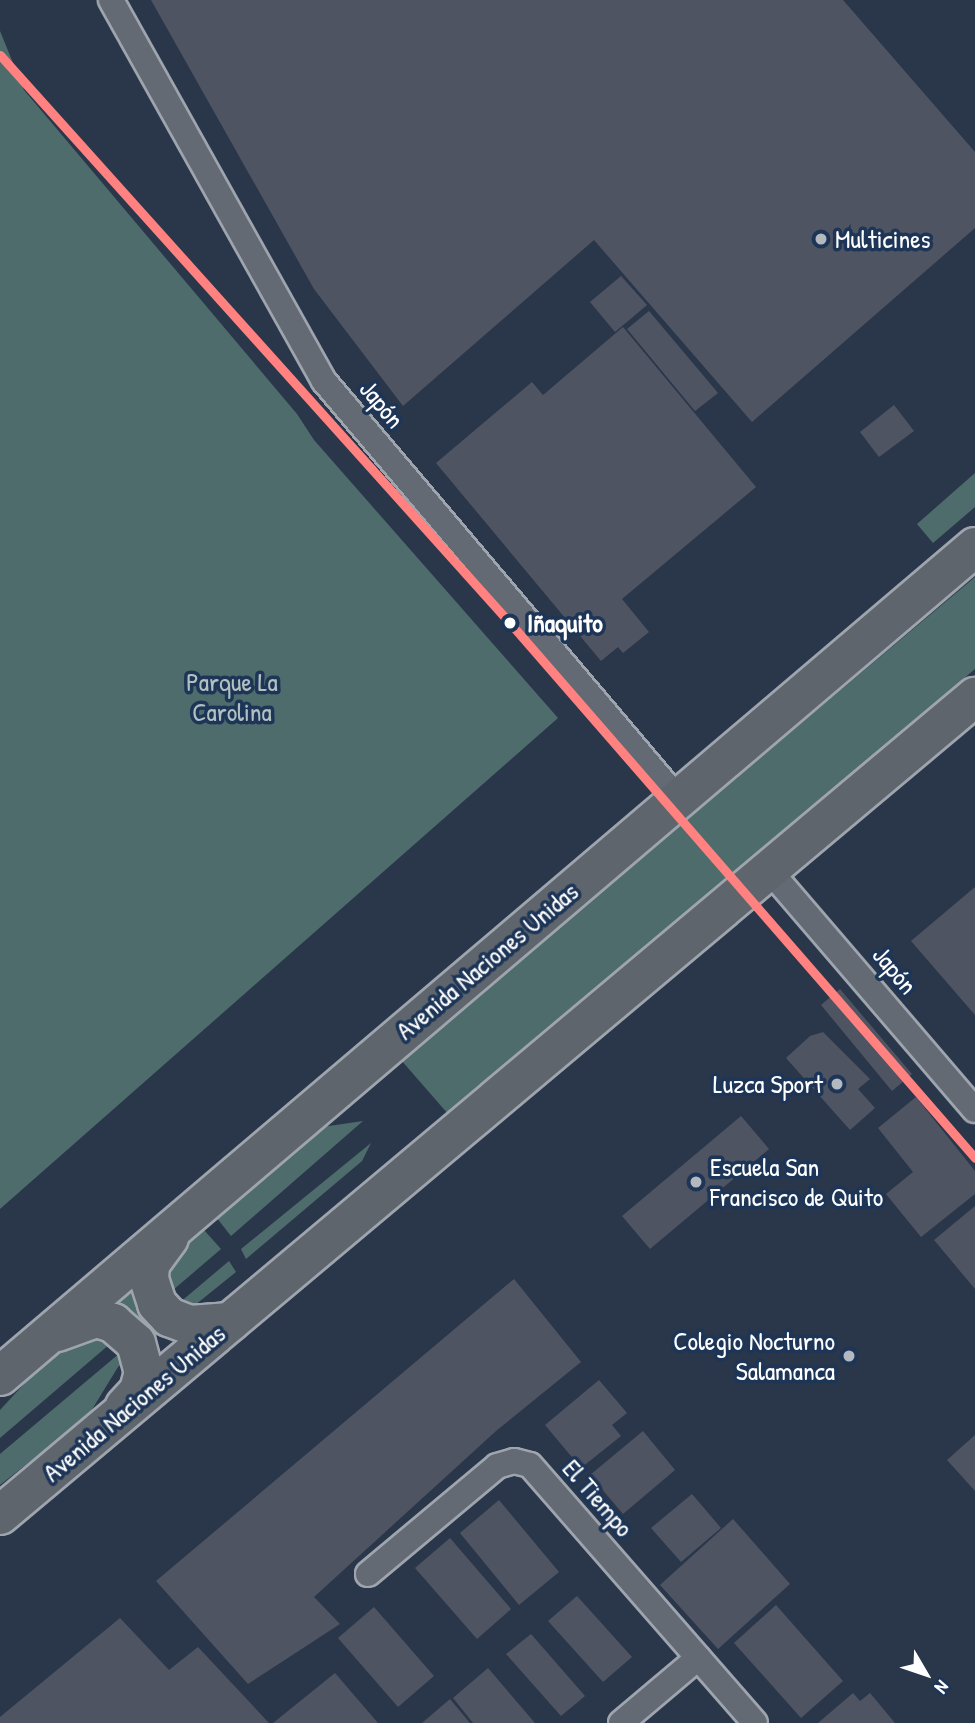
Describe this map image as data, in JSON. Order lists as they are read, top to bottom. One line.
{"streets":{"main road":["Avenida Naciones Unidas"],"street":["Japón","El Tiempo"]},"crossings":[["Japón","Avenida Naciones Unidas"]],"parks":["Parque La Carolina"],"places":["Multicines","Iñaquito","Luzca Sport","Escuela San Francisco de Quito","Colegio Nocturno Salamanca"],"north":"bottom right"}
